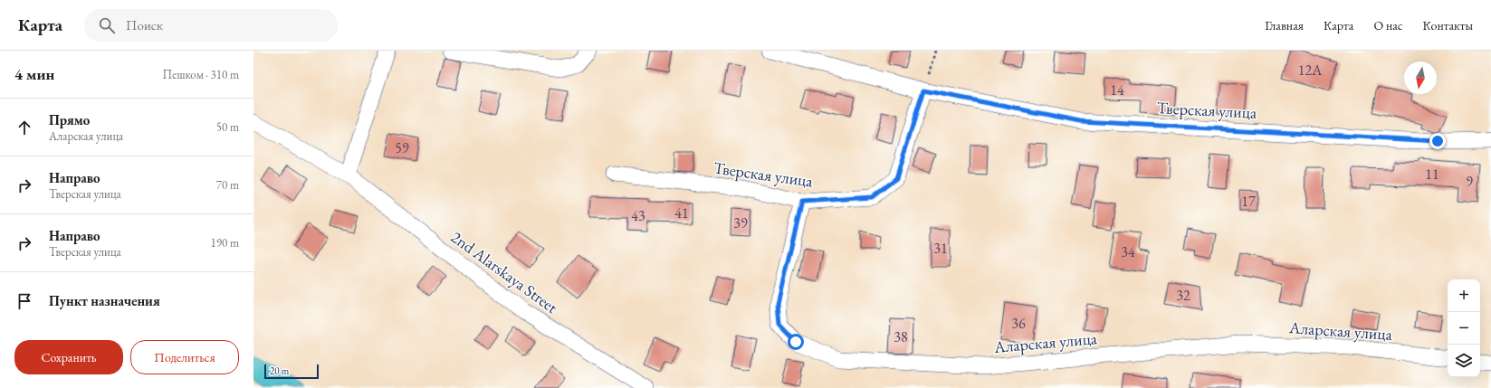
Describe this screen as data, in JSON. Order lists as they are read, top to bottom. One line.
{"streets":{"street":["Тверская улица","2nd Alarskaya Street","Аларская улица"]},"crossings":[["Тверская улица","Аларская улица"]],"house_numbers":["12А","14","59","11","9","17","41","43","39","31","34","32","36","38"],"scale_bar":"20 m","north":"bottom","page":{"header":"Карта","search":"Поиск","nav":["Главная","Карта","О нас","Контакты"],"heading":["4 мин","Пешком · 310 m"],"list":[["Прямо","Аларская улица","50 m"],["Направо","Тверская улица","70 m"],["Направо","Тверская улица","190 m"],"Пункт назначения"],"map_buttons":["+","−"],"buttons":["Сохранить","Поделиться"],"scale":"20 m"}}
